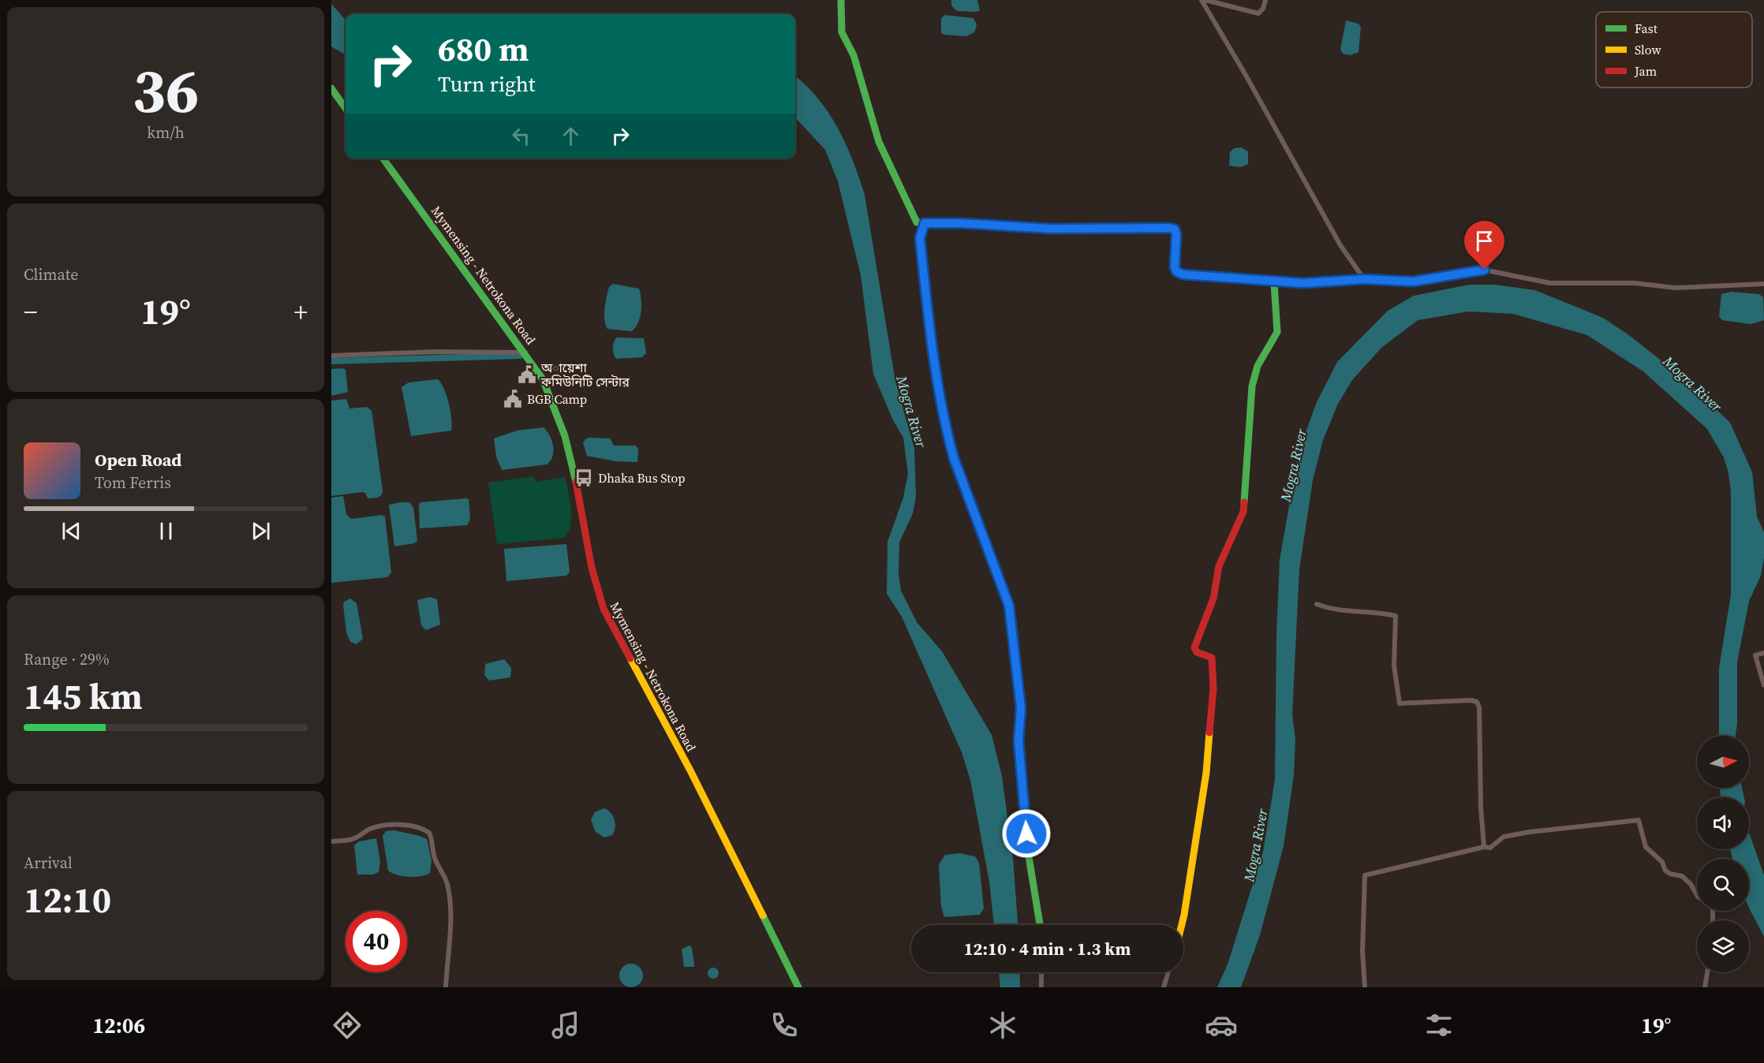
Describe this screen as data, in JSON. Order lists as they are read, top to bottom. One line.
{"streets":{"street":["Mymensing - Netrokona Road"]},"water":["Mogra River"],"places":{"public building":["অায়েশা কমিউনিটি সেন্টার","BGB Camp"],"bus stop":["Dhaka Bus Stop"]},"legend":["Fast","Slow","Jam"],"north":"right","page":{"tile":[["36","km/h"],"Climate",["Range · 29%","145 km"],["Arrival","12:10"]],"turn":["680 m","Turn right"],"heat":["−","19°","+"],"song":["Open Road","Tom Ferris"],"limit":"40","trip":"12:10 · 4 min · 1.3 km","tabs":["12:06","19°"]}}
